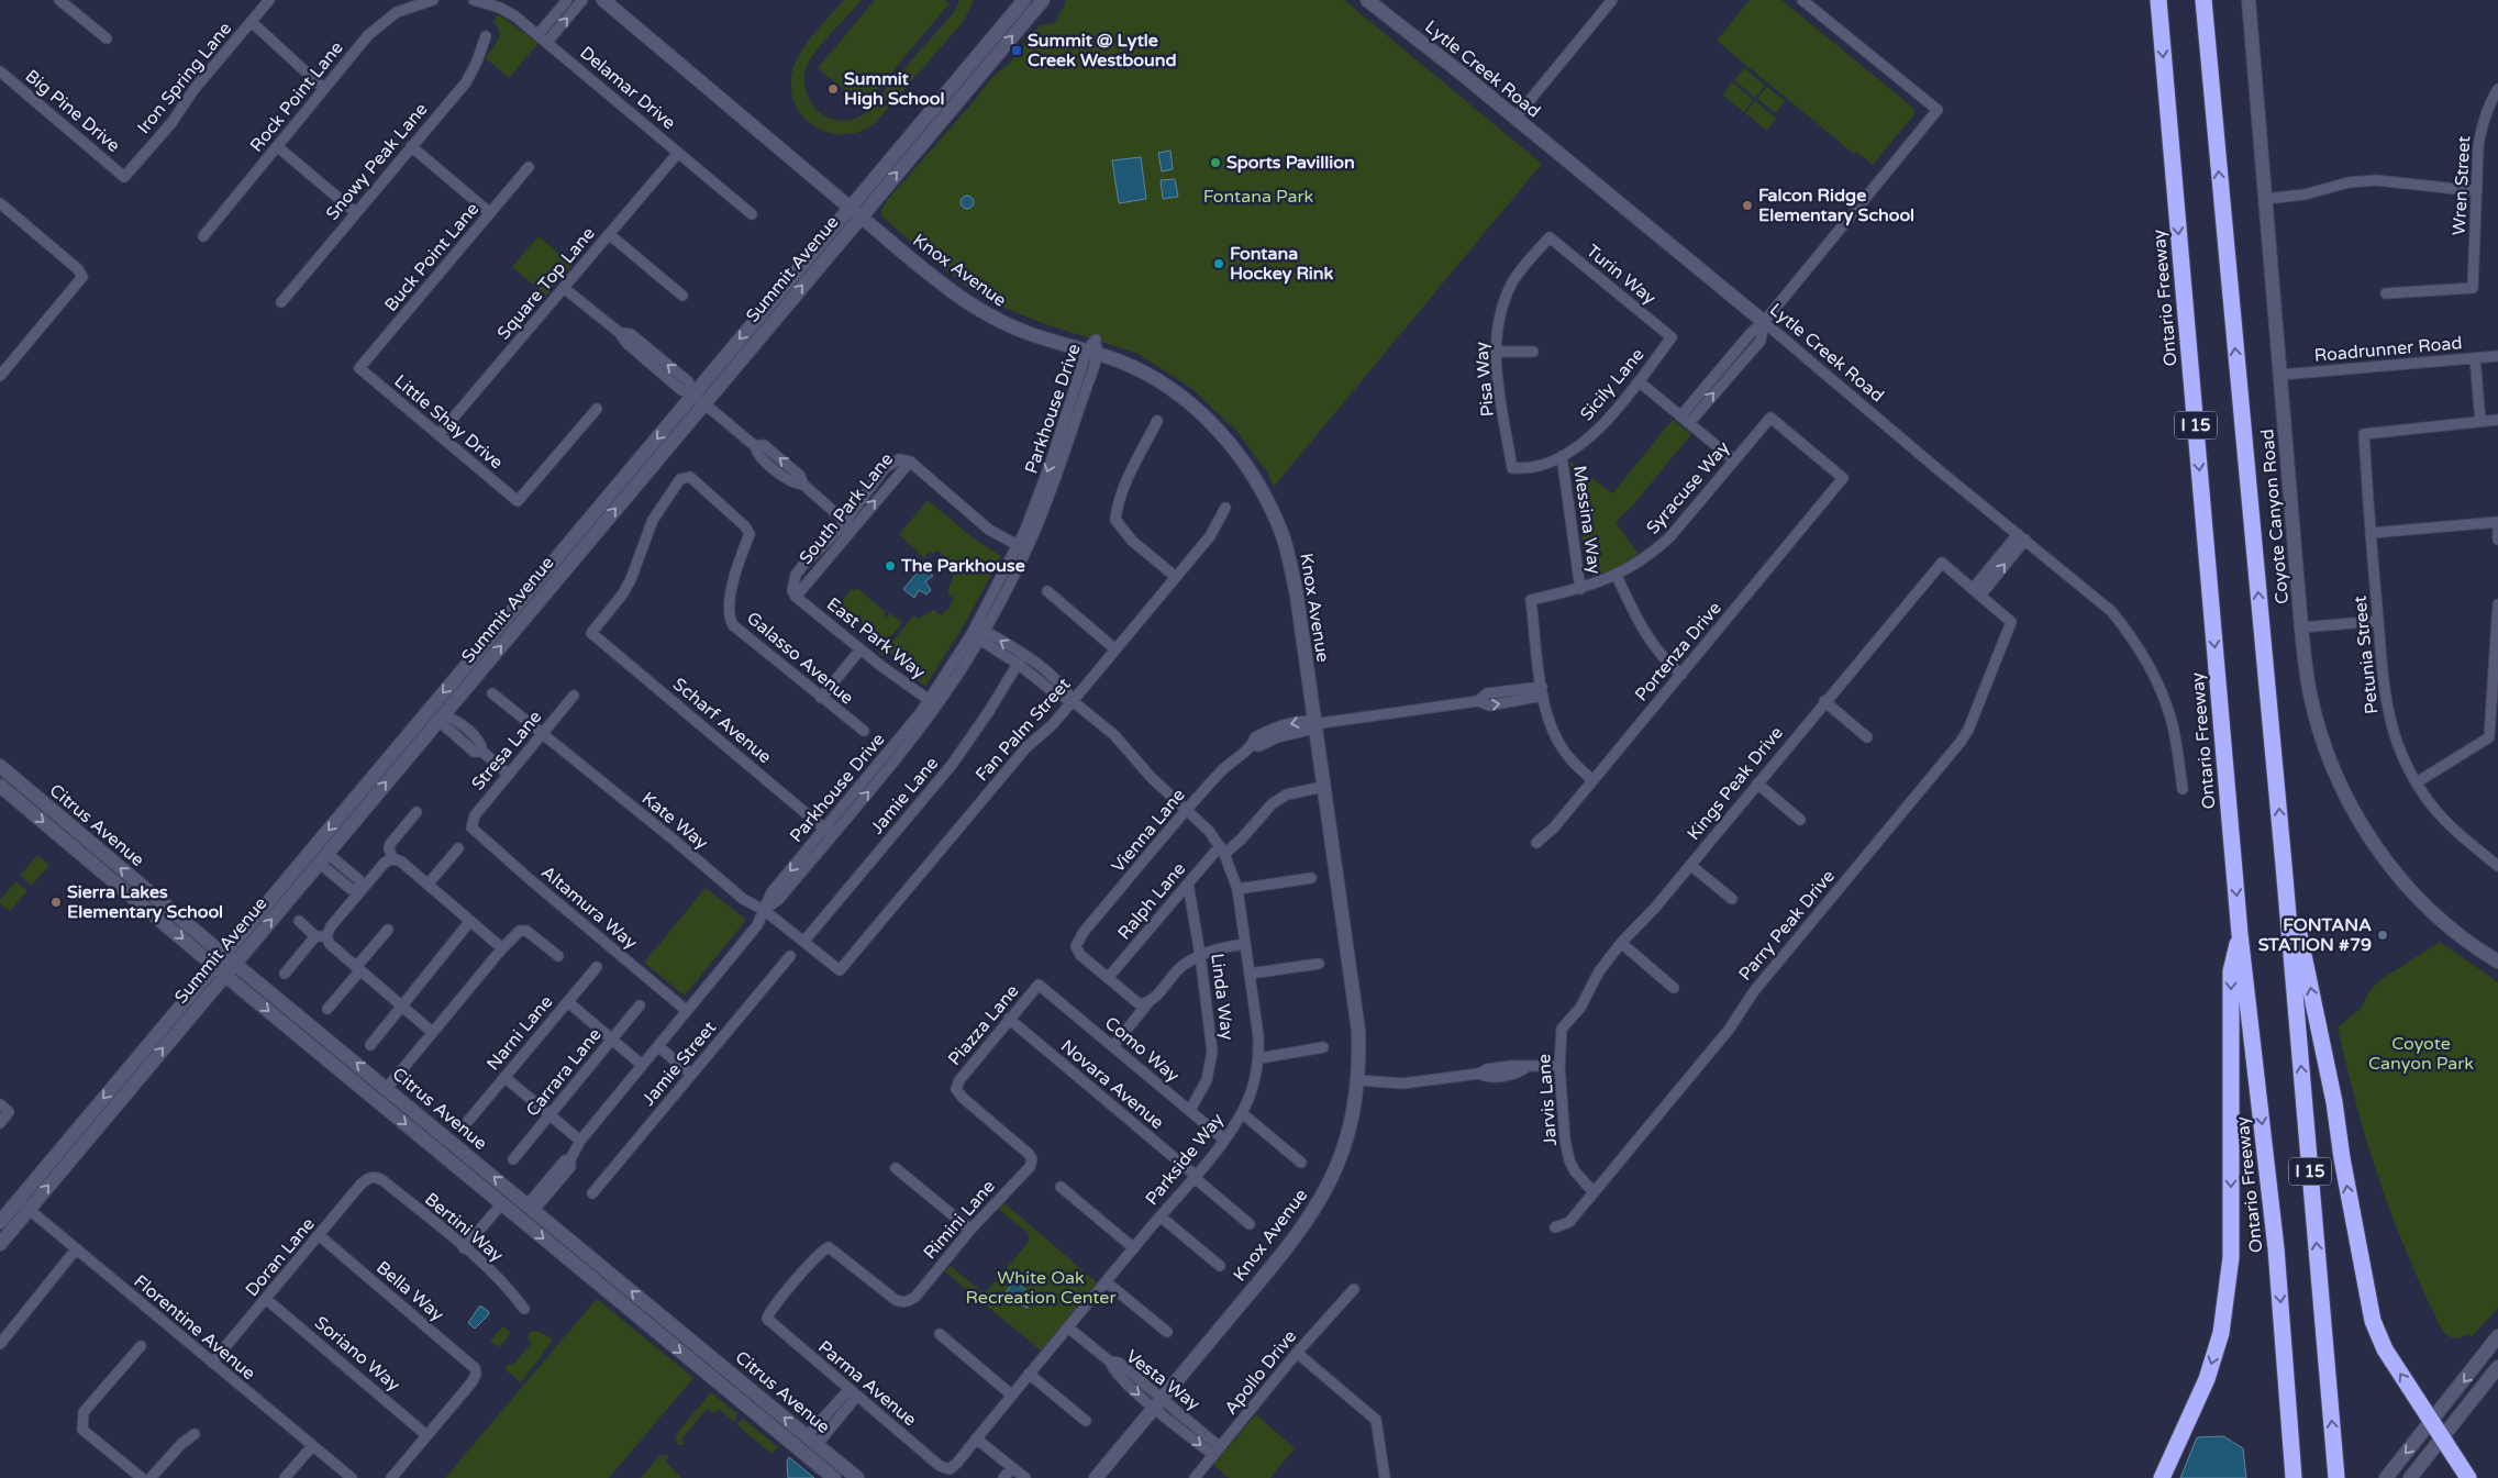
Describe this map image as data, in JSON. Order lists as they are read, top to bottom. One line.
{"streets":{"highway":["Ontario Freeway","I 15"],"main road":["Lytle Creek Road","Summit Avenue","Knox Avenue","Coyote Canyon Road","Citrus Avenue"],"street":["Iron Spring Lane","Delamar Drive","Rock Point Lane","Big Pine Drive","Snowy Peak Lane","Wren Street","Buck Point Lane","Turin Way","Square Top Lane","Roadrunner Road","Pisa Way","Sicily Lane","Parkhouse Drive","Little Shay Drive","Syracuse Way","South Park Lane","Messina Way","East Park Way","Portenza Drive","Petunia Street","Galasso Avenue","Scharf Avenue","Fan Palm Street","Stresa Lane","Kings Peak Drive","Jamie Lane","Kate Way","Vienna Lane","Ralph Lane","Altamura Way","Parry Peak Drive","Linda Way","Piazza Lane","Narni Lane","Como Way","Jamie Street","Carrara Lane","Novara Avenue","Jarvis Lane","Parkside Way","Rimini Lane","Bertini Way","Doran Lane","Bella Way","Florentine Avenue","Soriano Way","Apollo Drive","Vesta Way","Parma Avenue"]},"crossings":[["Iron Spring Lane","Big Pine Drive"],["Delamar Drive","Square Top Lane"],["Buck Point Lane","Little Shay Drive"],["Summit Avenue","Knox Avenue"],["Summit Avenue","Citrus Avenue"],["Summit Avenue","Florentine Avenue"],["Knox Avenue","Parkhouse Drive"],["Knox Avenue","Vienna Lane"],["Knox Avenue","Ralph Lane"],["Knox Avenue","Vesta Way"],["Turin Way","Pisa Way"],["Turin Way","Sicily Lane"],["Square Top Lane","Little Shay Drive"],["Roadrunner Road","Coyote Canyon Road"],["Pisa Way","Sicily Lane"],["Sicily Lane","Messina Way"],["Parkhouse Drive","East Park Way"],["Parkhouse Drive","Scharf Avenue"],["Parkhouse Drive","Kate Way"],["Parkhouse Drive","Citrus Avenue"],["Parkhouse Drive","Altamura Way"],["Parkhouse Drive","Parkside Way"],["Syracuse Way","Messina Way"],["Syracuse Way","Portenza Drive"],["Syracuse Way","Vienna Lane"],["South Park Lane","East Park Way"],["Galasso Avenue","Scharf Avenue"],["Fan Palm Street","Kate Way"],["Fan Palm Street","Parkside Way"],["Stresa Lane","Kate Way"],["Stresa Lane","Altamura Way"],["Kings Peak Drive","Parry Peak Drive"],["Kings Peak Drive","Jarvis Lane"],["Jamie Lane","Kate Way"],["Jamie Lane","Parkside Way"],["Vienna Lane","Ralph Lane"],["Vienna Lane","Parkside Way"],["Ralph Lane","Linda Way"],["Ralph Lane","Parkside Way"],["Parry Peak Drive","Jarvis Lane"],["Linda Way","Como Way"],["Piazza Lane","Como Way"],["Piazza Lane","Novara Avenue"],["Piazza Lane","Rimini Lane"],["Como Way","Parkside Way"],["Novara Avenue","Parkside Way"],["Parkside Way","Vesta Way"],["Parkside Way","Parma Avenue"],["Rimini Lane","Parma Avenue"],["Bertini Way","Doran Lane"],["Doran Lane","Bella Way"],["Doran Lane","Florentine Avenue"],["Doran Lane","Soriano Way"],["Bella Way","Soriano Way"],["Apollo Drive","Vesta Way"]],"parks":["Fontana Park","Coyote Canyon Park","White Oak Recreation Center"],"places":{"transit":["Summit @ Lytle Creek Westbound"],"other":["Summit High School","Sports Pavillion","Falcon Ridge Elementary School","Fontana Hockey Rink","The Parkhouse","Sierra Lakes Elementary School","FONTANA STATION #79"]}}
